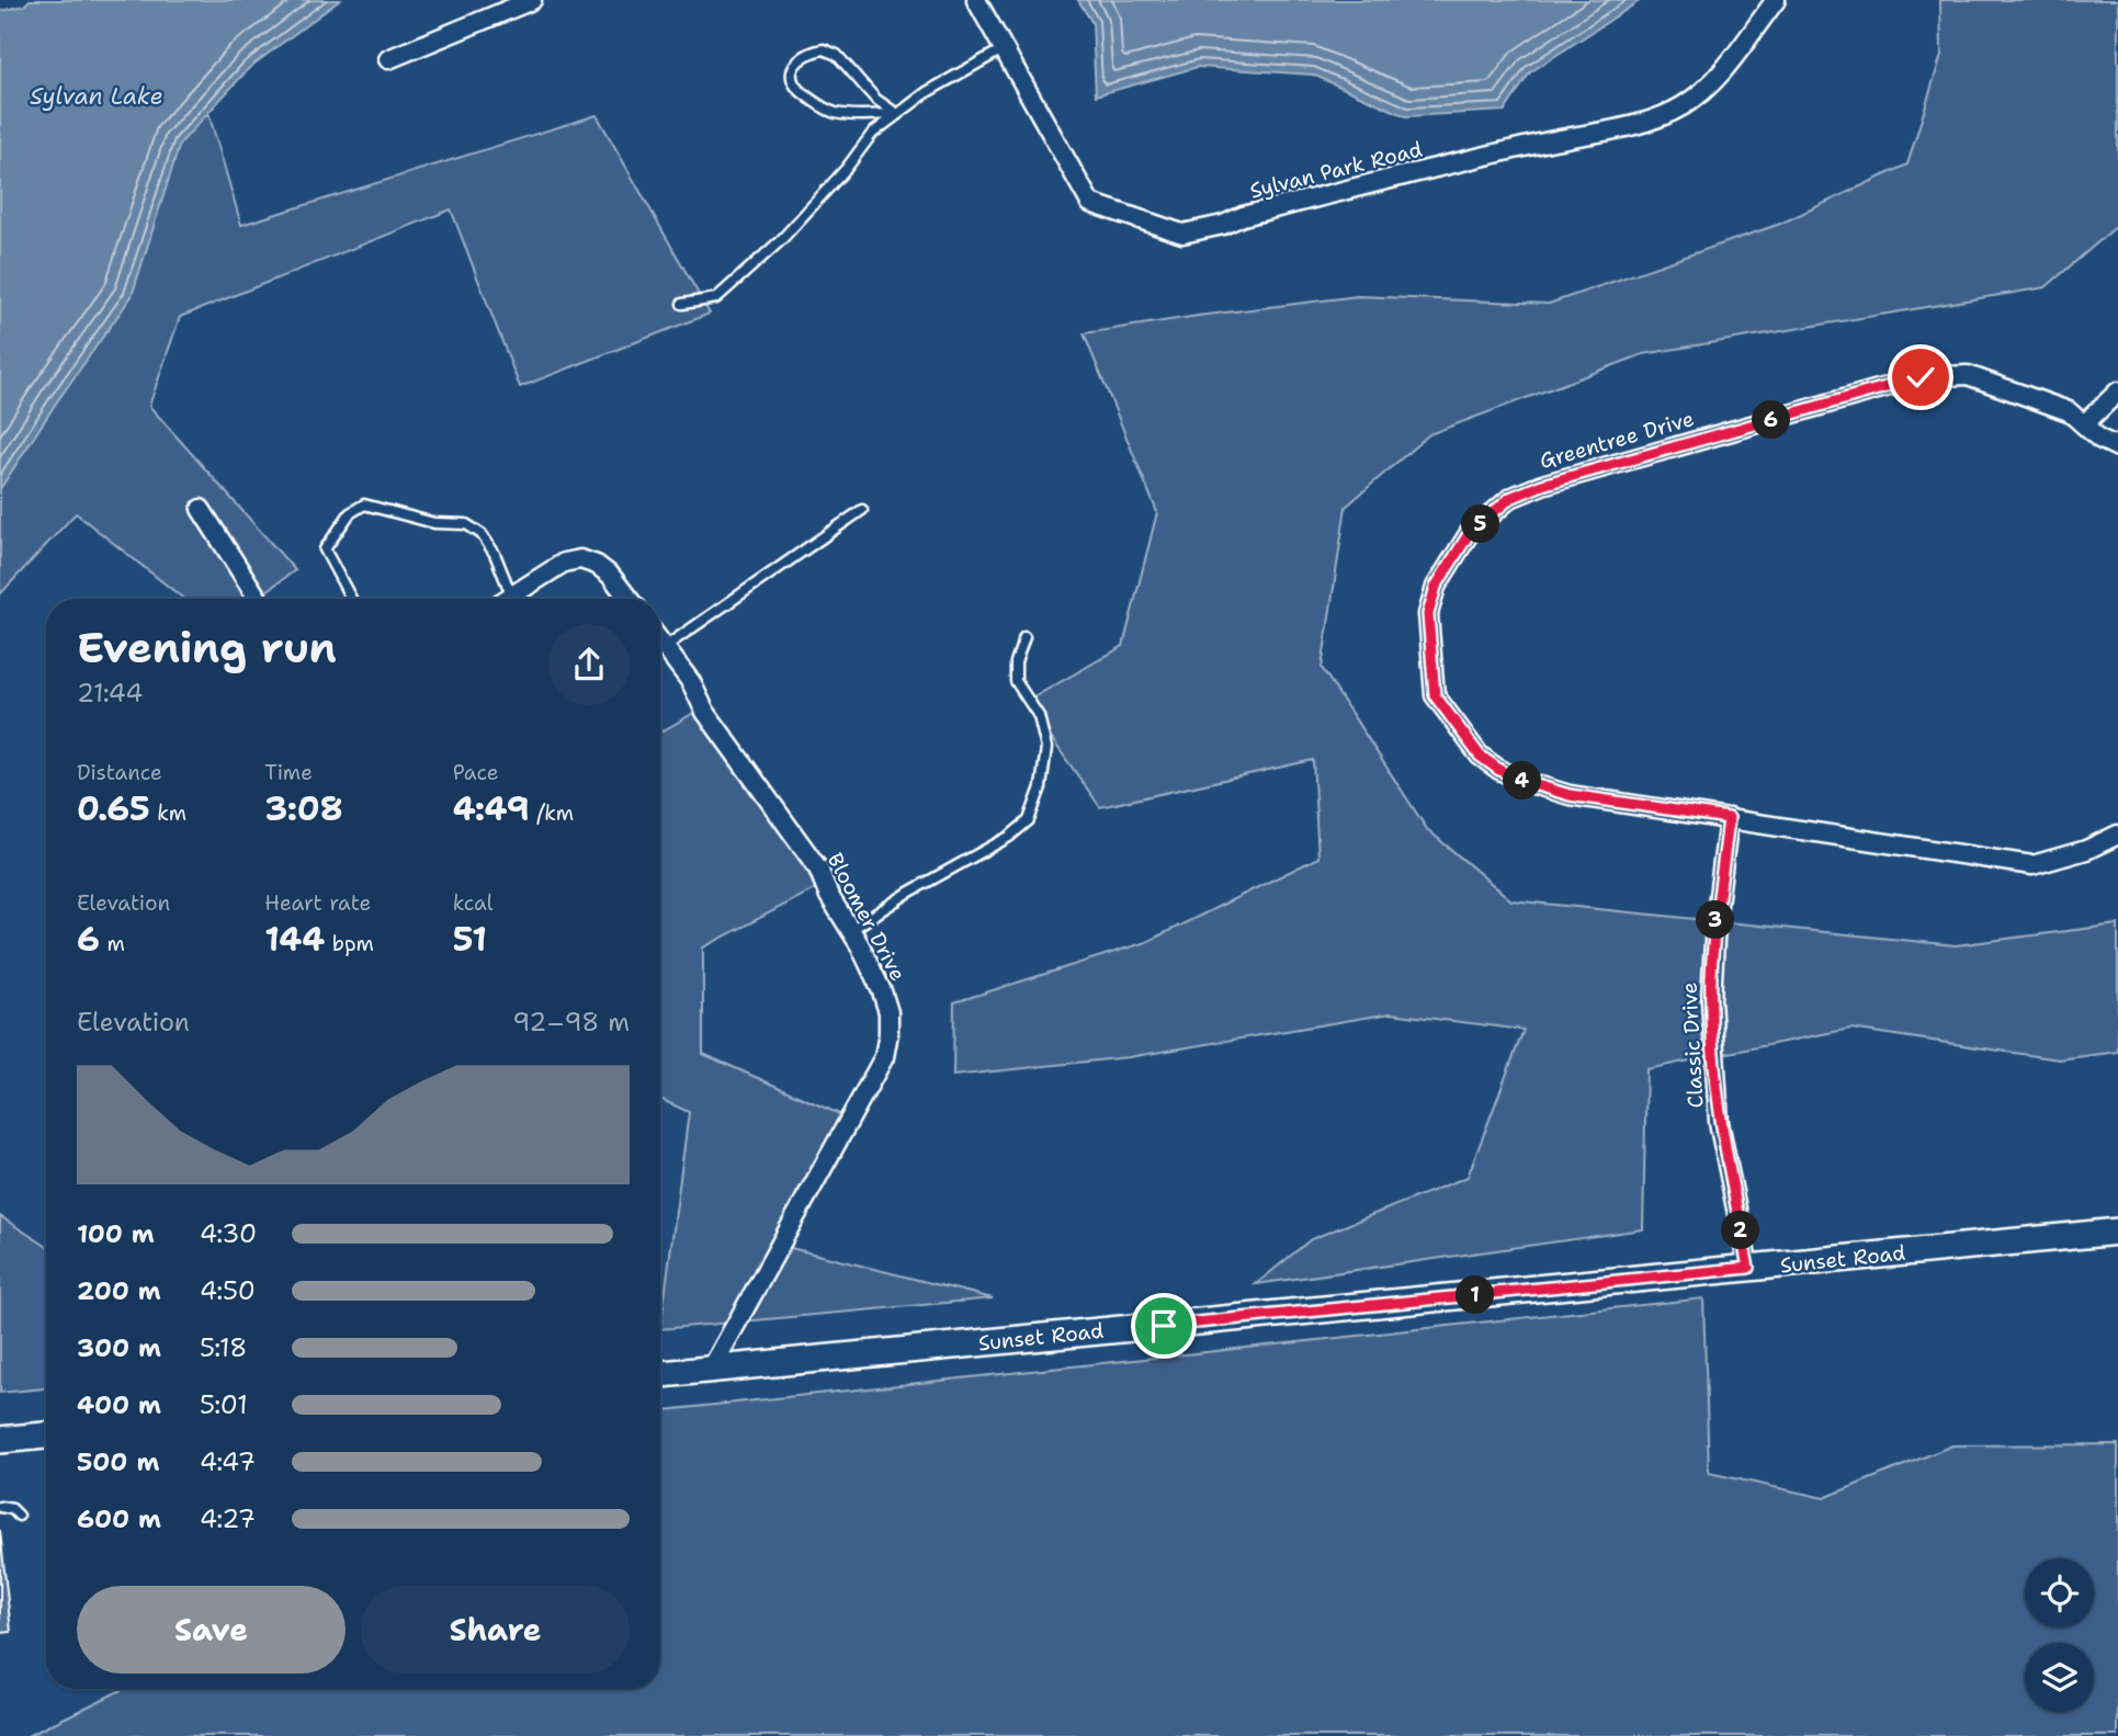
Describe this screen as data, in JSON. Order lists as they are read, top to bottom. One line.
{"streets":{"street":["Sylvan Park Road","Greentree Drive","Bloomer Drive","Classic Drive","Sunset Road"]},"crossings":[["Greentree Drive","Classic Drive"],["Bloomer Drive","Sunset Road"],["Classic Drive","Sunset Road"]],"water":["Sylvan Lake"],"page":{"pins":["6","5","4","3","2","1"],"heading":["Evening run","21:44"],"stats":[["Distance","0.65 km"],["Time","3:08"],["Pace","4:49 /km"],["Elevation","6 m"],["Heart rate","144 bpm"],["kcal","51"]],"chart":["Elevation","92–98 m"],"list":[{"name":"100 m","note":"4:30"},{"name":"200 m","note":"4:50"},{"name":"300 m","note":"5:18"},{"name":"400 m","note":"5:01"},{"name":"500 m","note":"4:47"},{"name":"600 m","note":"4:27"}],"buttons":["Save","Share"]}}
